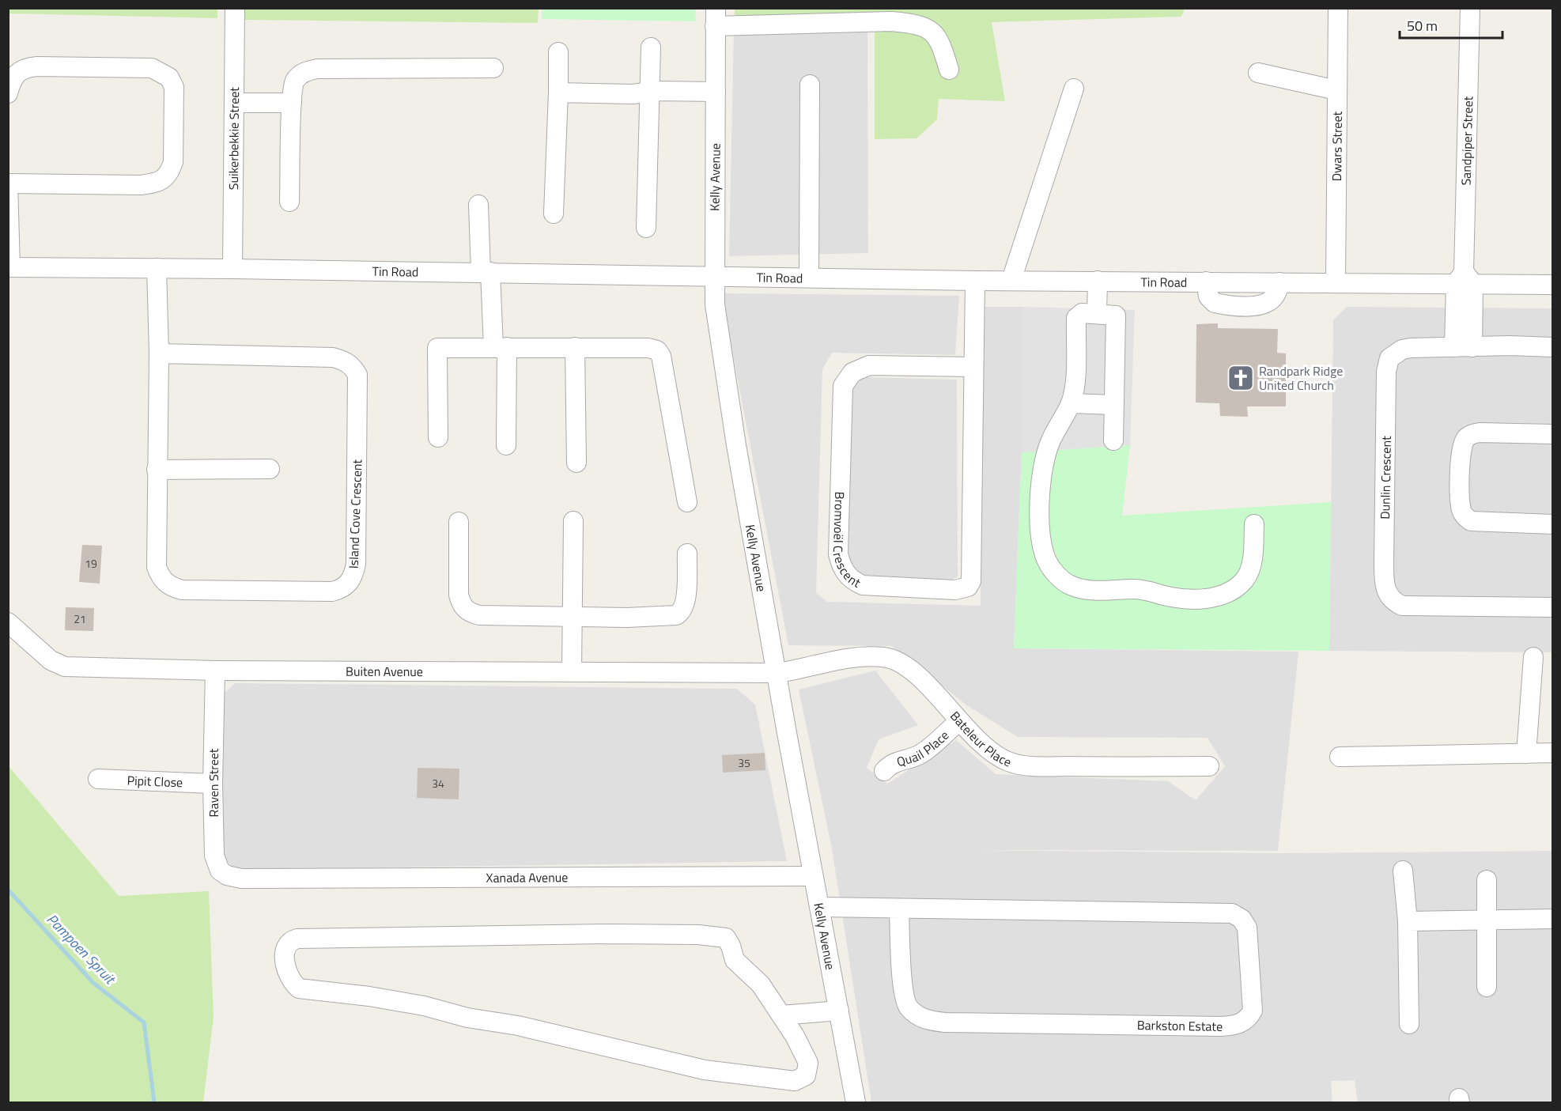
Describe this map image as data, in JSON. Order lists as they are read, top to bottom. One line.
{"streets":{"street":["Suikerbekkie Street","Sandpiper Street","Dwars Street","Kelly Avenue","Tin Road","Dunlin Crescent","Island Cove Crescent","Bromvoël Crescent","Buiten Avenue","Bateleur Place","Quail Place","Pipit Close","Raven Street","Xanada Avenue","Barkston Estate"]},"crossings":[["Suikerbekkie Street","Tin Road"],["Sandpiper Street","Tin Road"],["Sandpiper Street","Dunlin Crescent"],["Dwars Street","Tin Road"],["Kelly Avenue","Tin Road"],["Kelly Avenue","Buiten Avenue"],["Kelly Avenue","Bateleur Place"],["Kelly Avenue","Xanada Avenue"],["Kelly Avenue","Barkston Estate"],["Tin Road","Island Cove Crescent"],["Tin Road","Bromvoël Crescent"],["Buiten Avenue","Bateleur Place"],["Buiten Avenue","Raven Street"],["Bateleur Place","Quail Place"],["Pipit Close","Raven Street"],["Raven Street","Xanada Avenue"]],"water":["Pampoen Spruit"],"places":{"church":["Randpark Ridge United Church"]},"house_numbers":["19","21","35","34"],"scale_bar":"50 m"}
